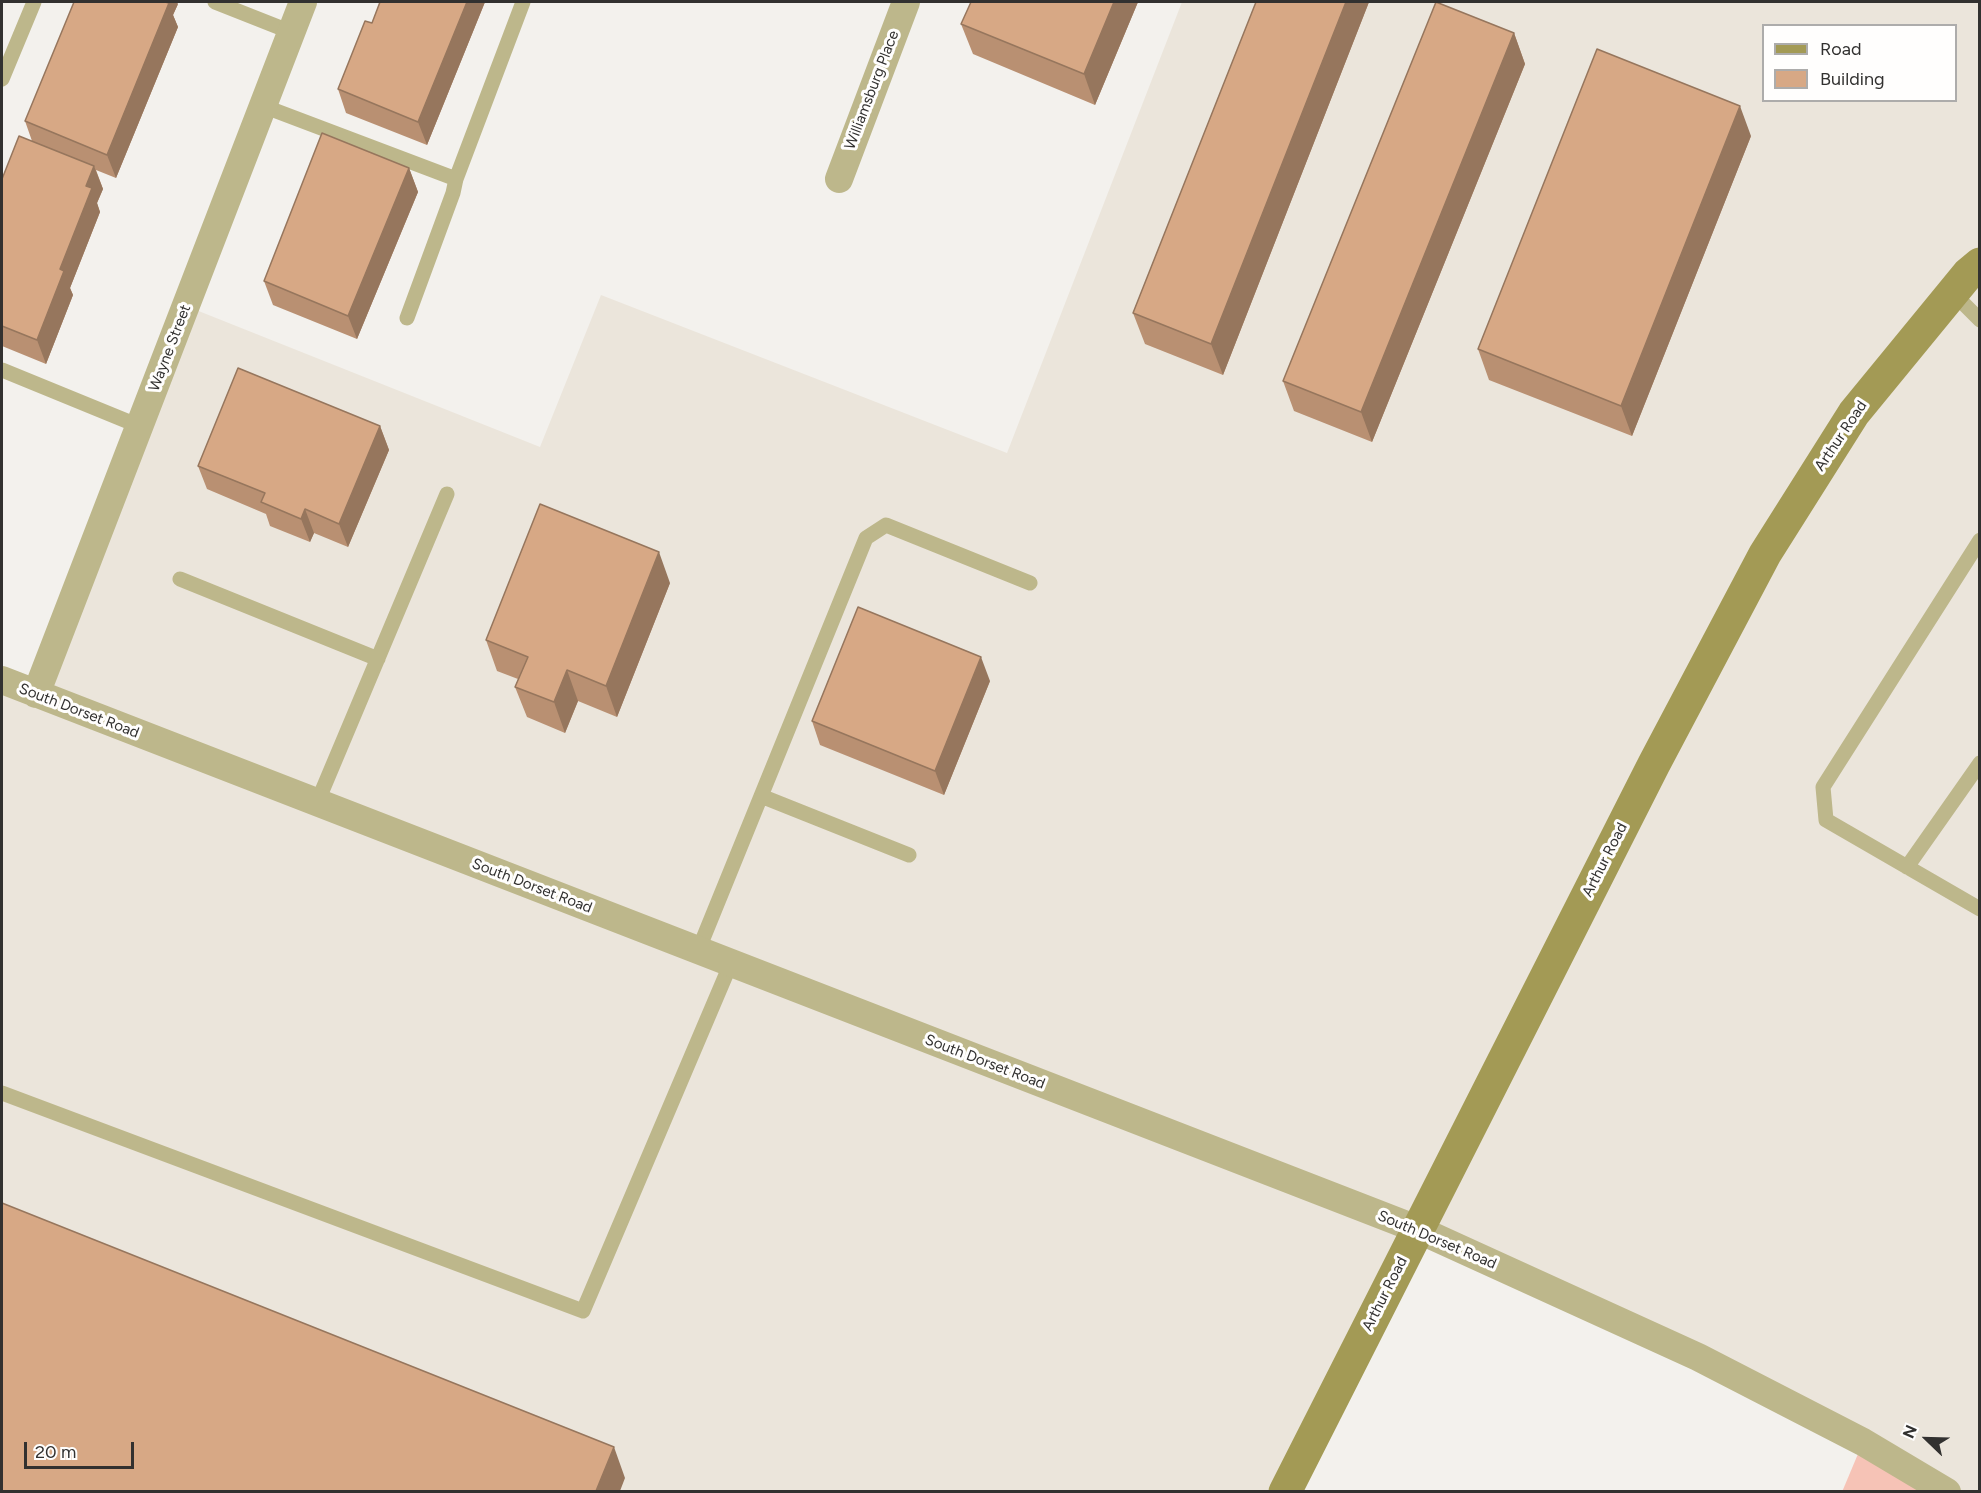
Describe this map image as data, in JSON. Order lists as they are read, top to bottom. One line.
{"streets":{"main road":["Arthur Road"],"street":["Williamsburg Place","Wayne Street","South Dorset Road"]},"crossings":[["Wayne Street","South Dorset Road"],["Arthur Road","South Dorset Road"]],"legend":["Road","Building"],"scale_bar":"20 m","north":"top left"}
